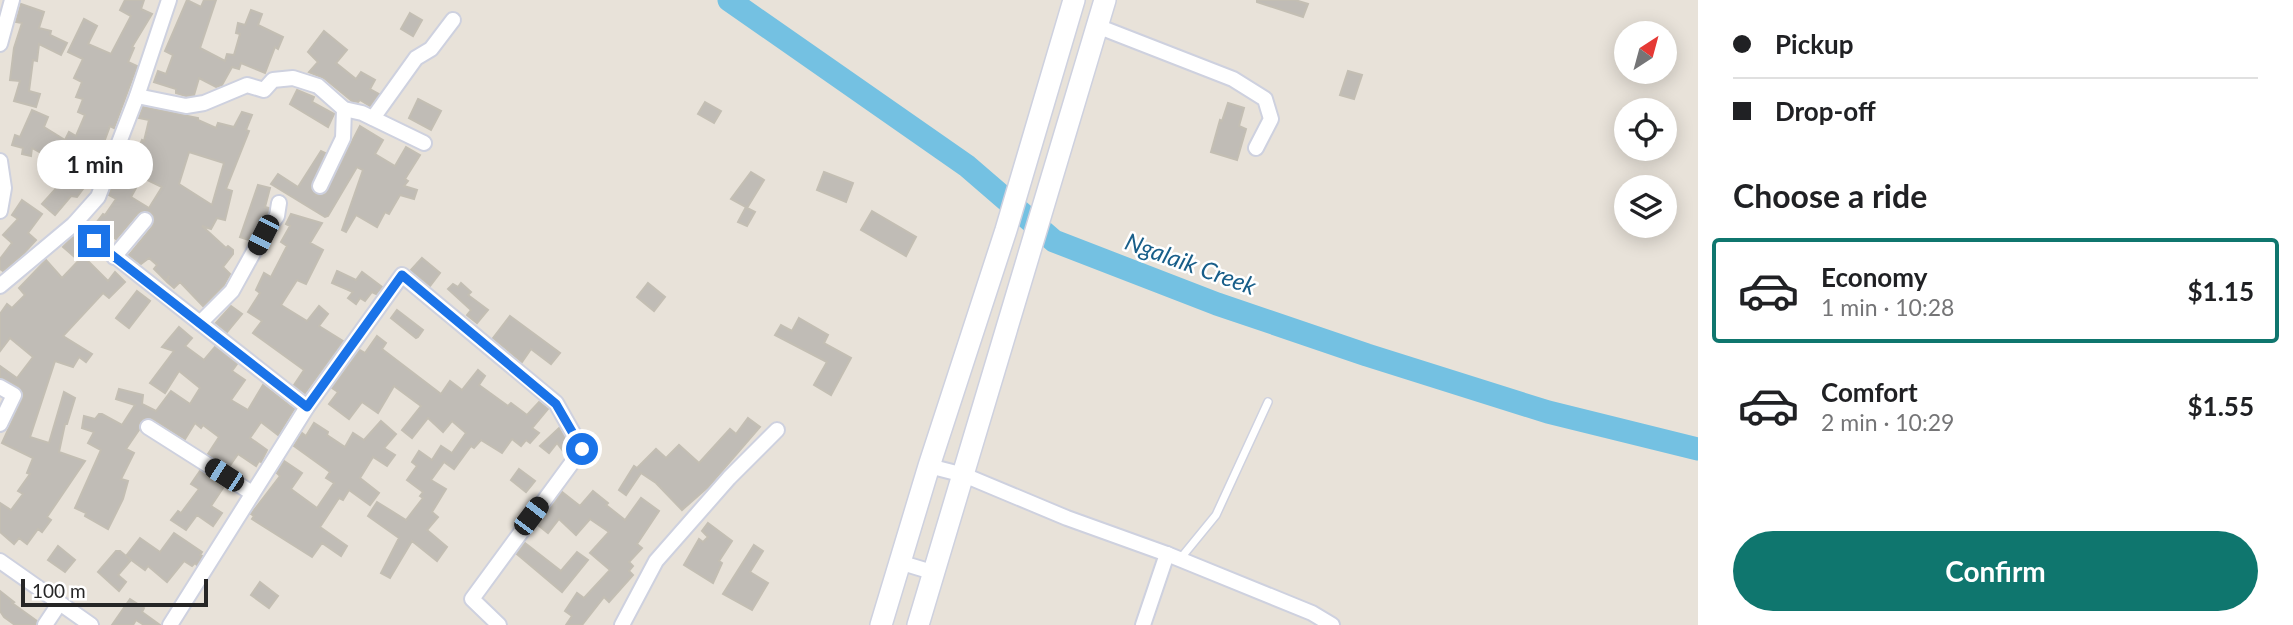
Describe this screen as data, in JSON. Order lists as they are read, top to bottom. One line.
{"water":["Ngalaik Creek"],"scale_bar":"100 m","north":"top right","page":{"banner":["Pickup","Drop-off"],"bubble":"1 min","heading":"Choose a ride","list":[{"name":"Economy","note":"1 min · 10:28","value":"$1.15"},{"name":"Comfort","note":"2 min · 10:29","value":"$1.55"}],"buttons":"Confirm","scale":"100 m"}}
